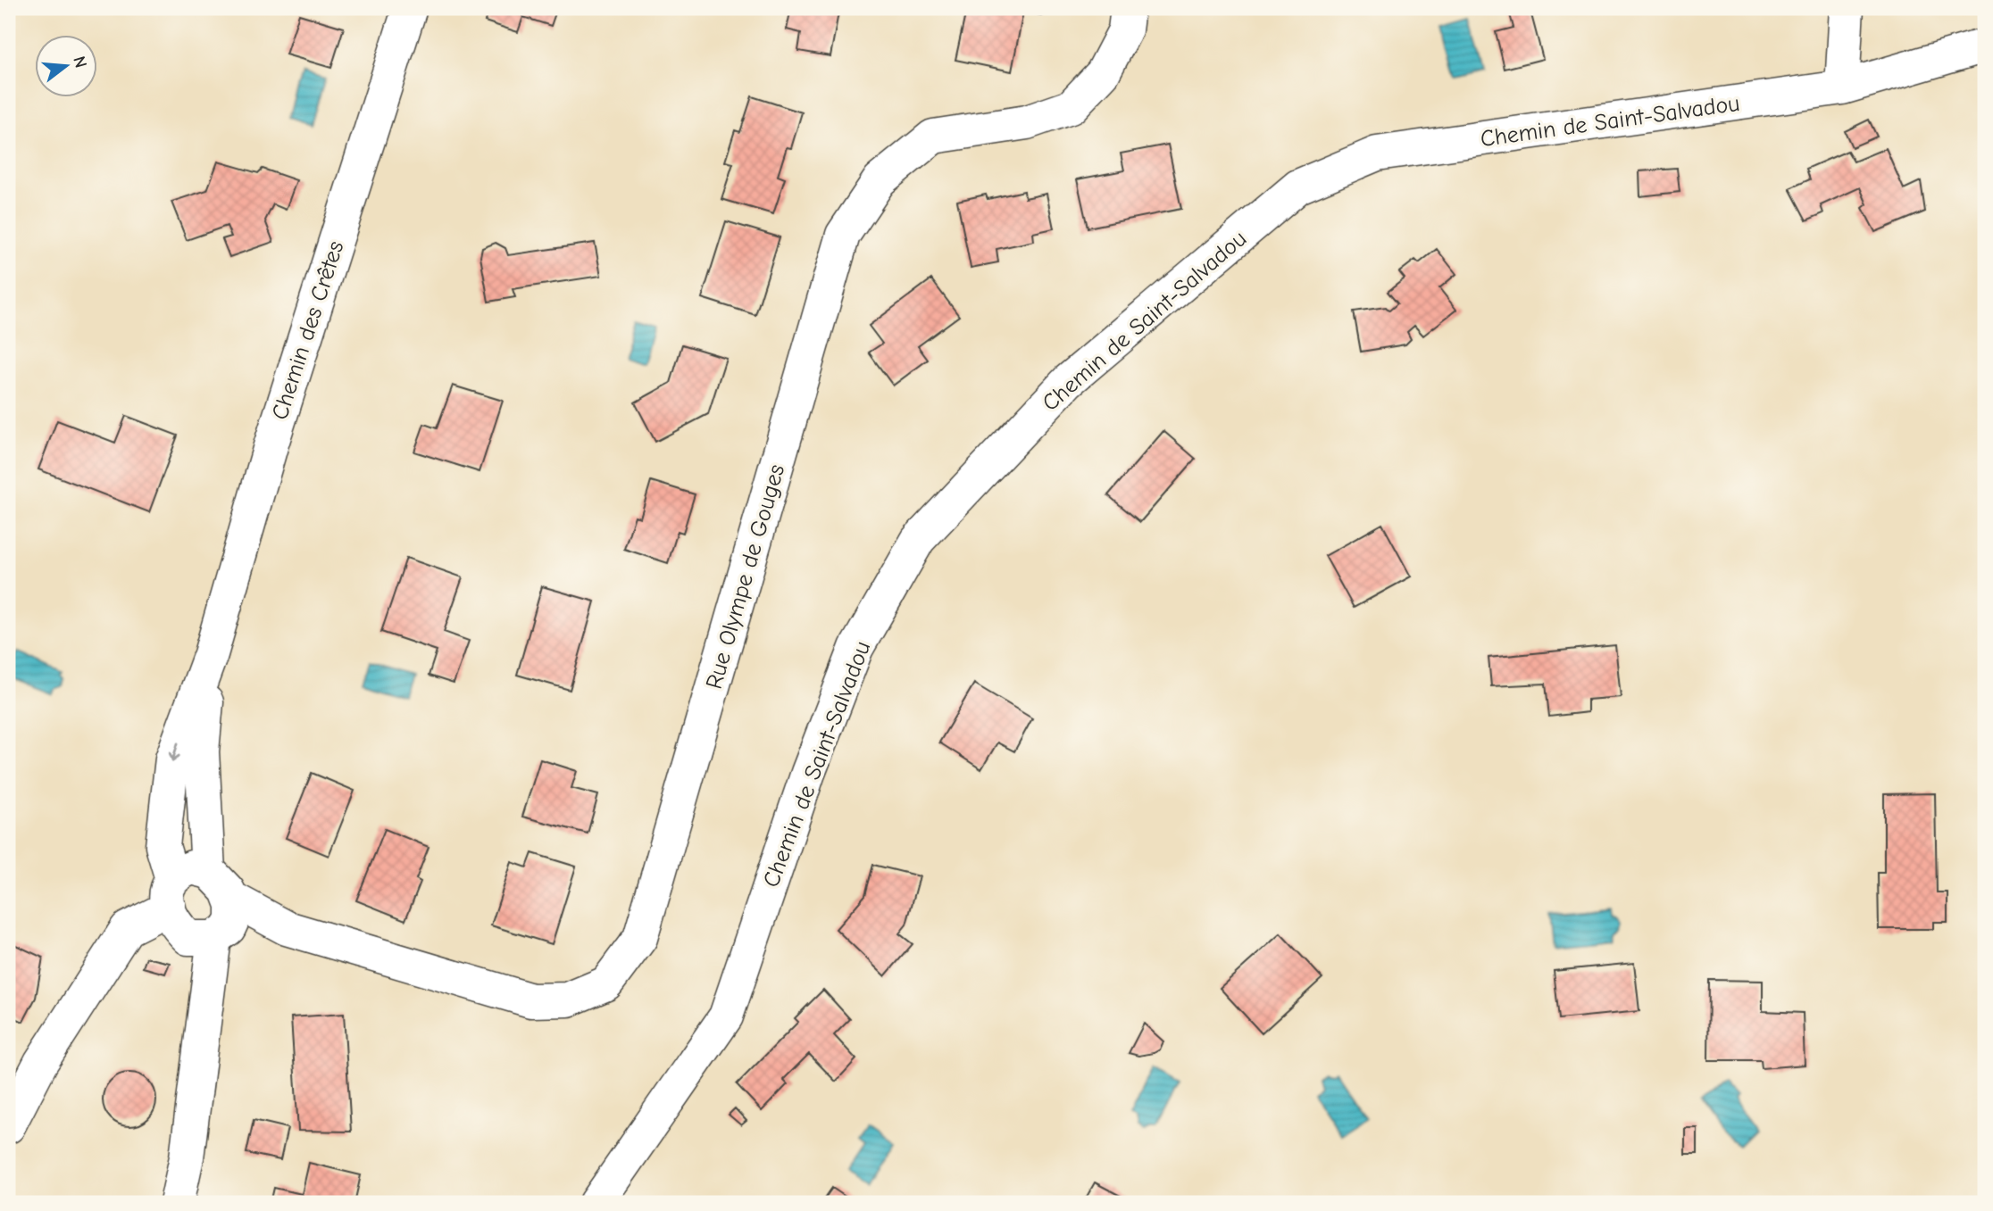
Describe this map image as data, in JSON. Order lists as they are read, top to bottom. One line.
{"streets":{"street":["Chemin de Saint-Salvadou","Chemin des Crêtes","Rue Olympe de Gouges"]},"crossings":[["Chemin des Crêtes","Rue Olympe de Gouges"]],"north":"right"}
